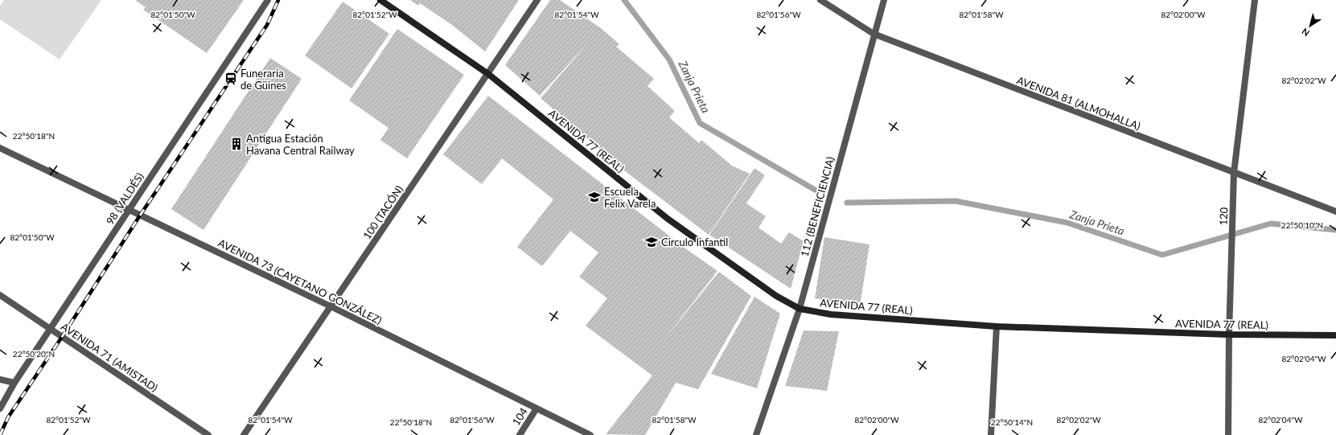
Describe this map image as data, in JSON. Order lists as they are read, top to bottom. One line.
{"streets":{"main road":["AVENIDA 77 (REAL)"],"street":["AVENIDA 81 (ALMOHALLA)","98 (VALDÉS)","112 (BENEFICIENCIA)","100 (TACÓN)","120","AVENIDA 73 (CAYETANO GONZÁLEZ)","AVENIDA 71 (AMISTAD)","104"]},"crossings":[["AVENIDA 81 (ALMOHALLA)","112 (BENEFICIENCIA)"],["AVENIDA 81 (ALMOHALLA)","120"],["AVENIDA 77 (REAL)","112 (BENEFICIENCIA)"],["AVENIDA 77 (REAL)","100 (TACÓN)"],["AVENIDA 77 (REAL)","120"],["98 (VALDÉS)","AVENIDA 73 (CAYETANO GONZÁLEZ)"],["98 (VALDÉS)","AVENIDA 71 (AMISTAD)"],["100 (TACÓN)","AVENIDA 73 (CAYETANO GONZÁLEZ)"],["AVENIDA 73 (CAYETANO GONZÁLEZ)","104"]],"water":["Zanja Prieta"],"places":{"station":["Funeraria de Güines"],"building":["Antigua Estación Havana Central Railway"],"school or university":["Escuela Felix Varela","Circulo Infantil"]},"north":"bottom left","coordinates":["82°01'50\"W","82°01'52\"W","82°01'54\"W","82°01'56\"W","82°01'58\"W","82°02'00\"W","82°02'02\"W","22°50'18\"N","22°50'10\"N","22°50'20\"N","82°02'04\"W","22°50'14\"N"]}
